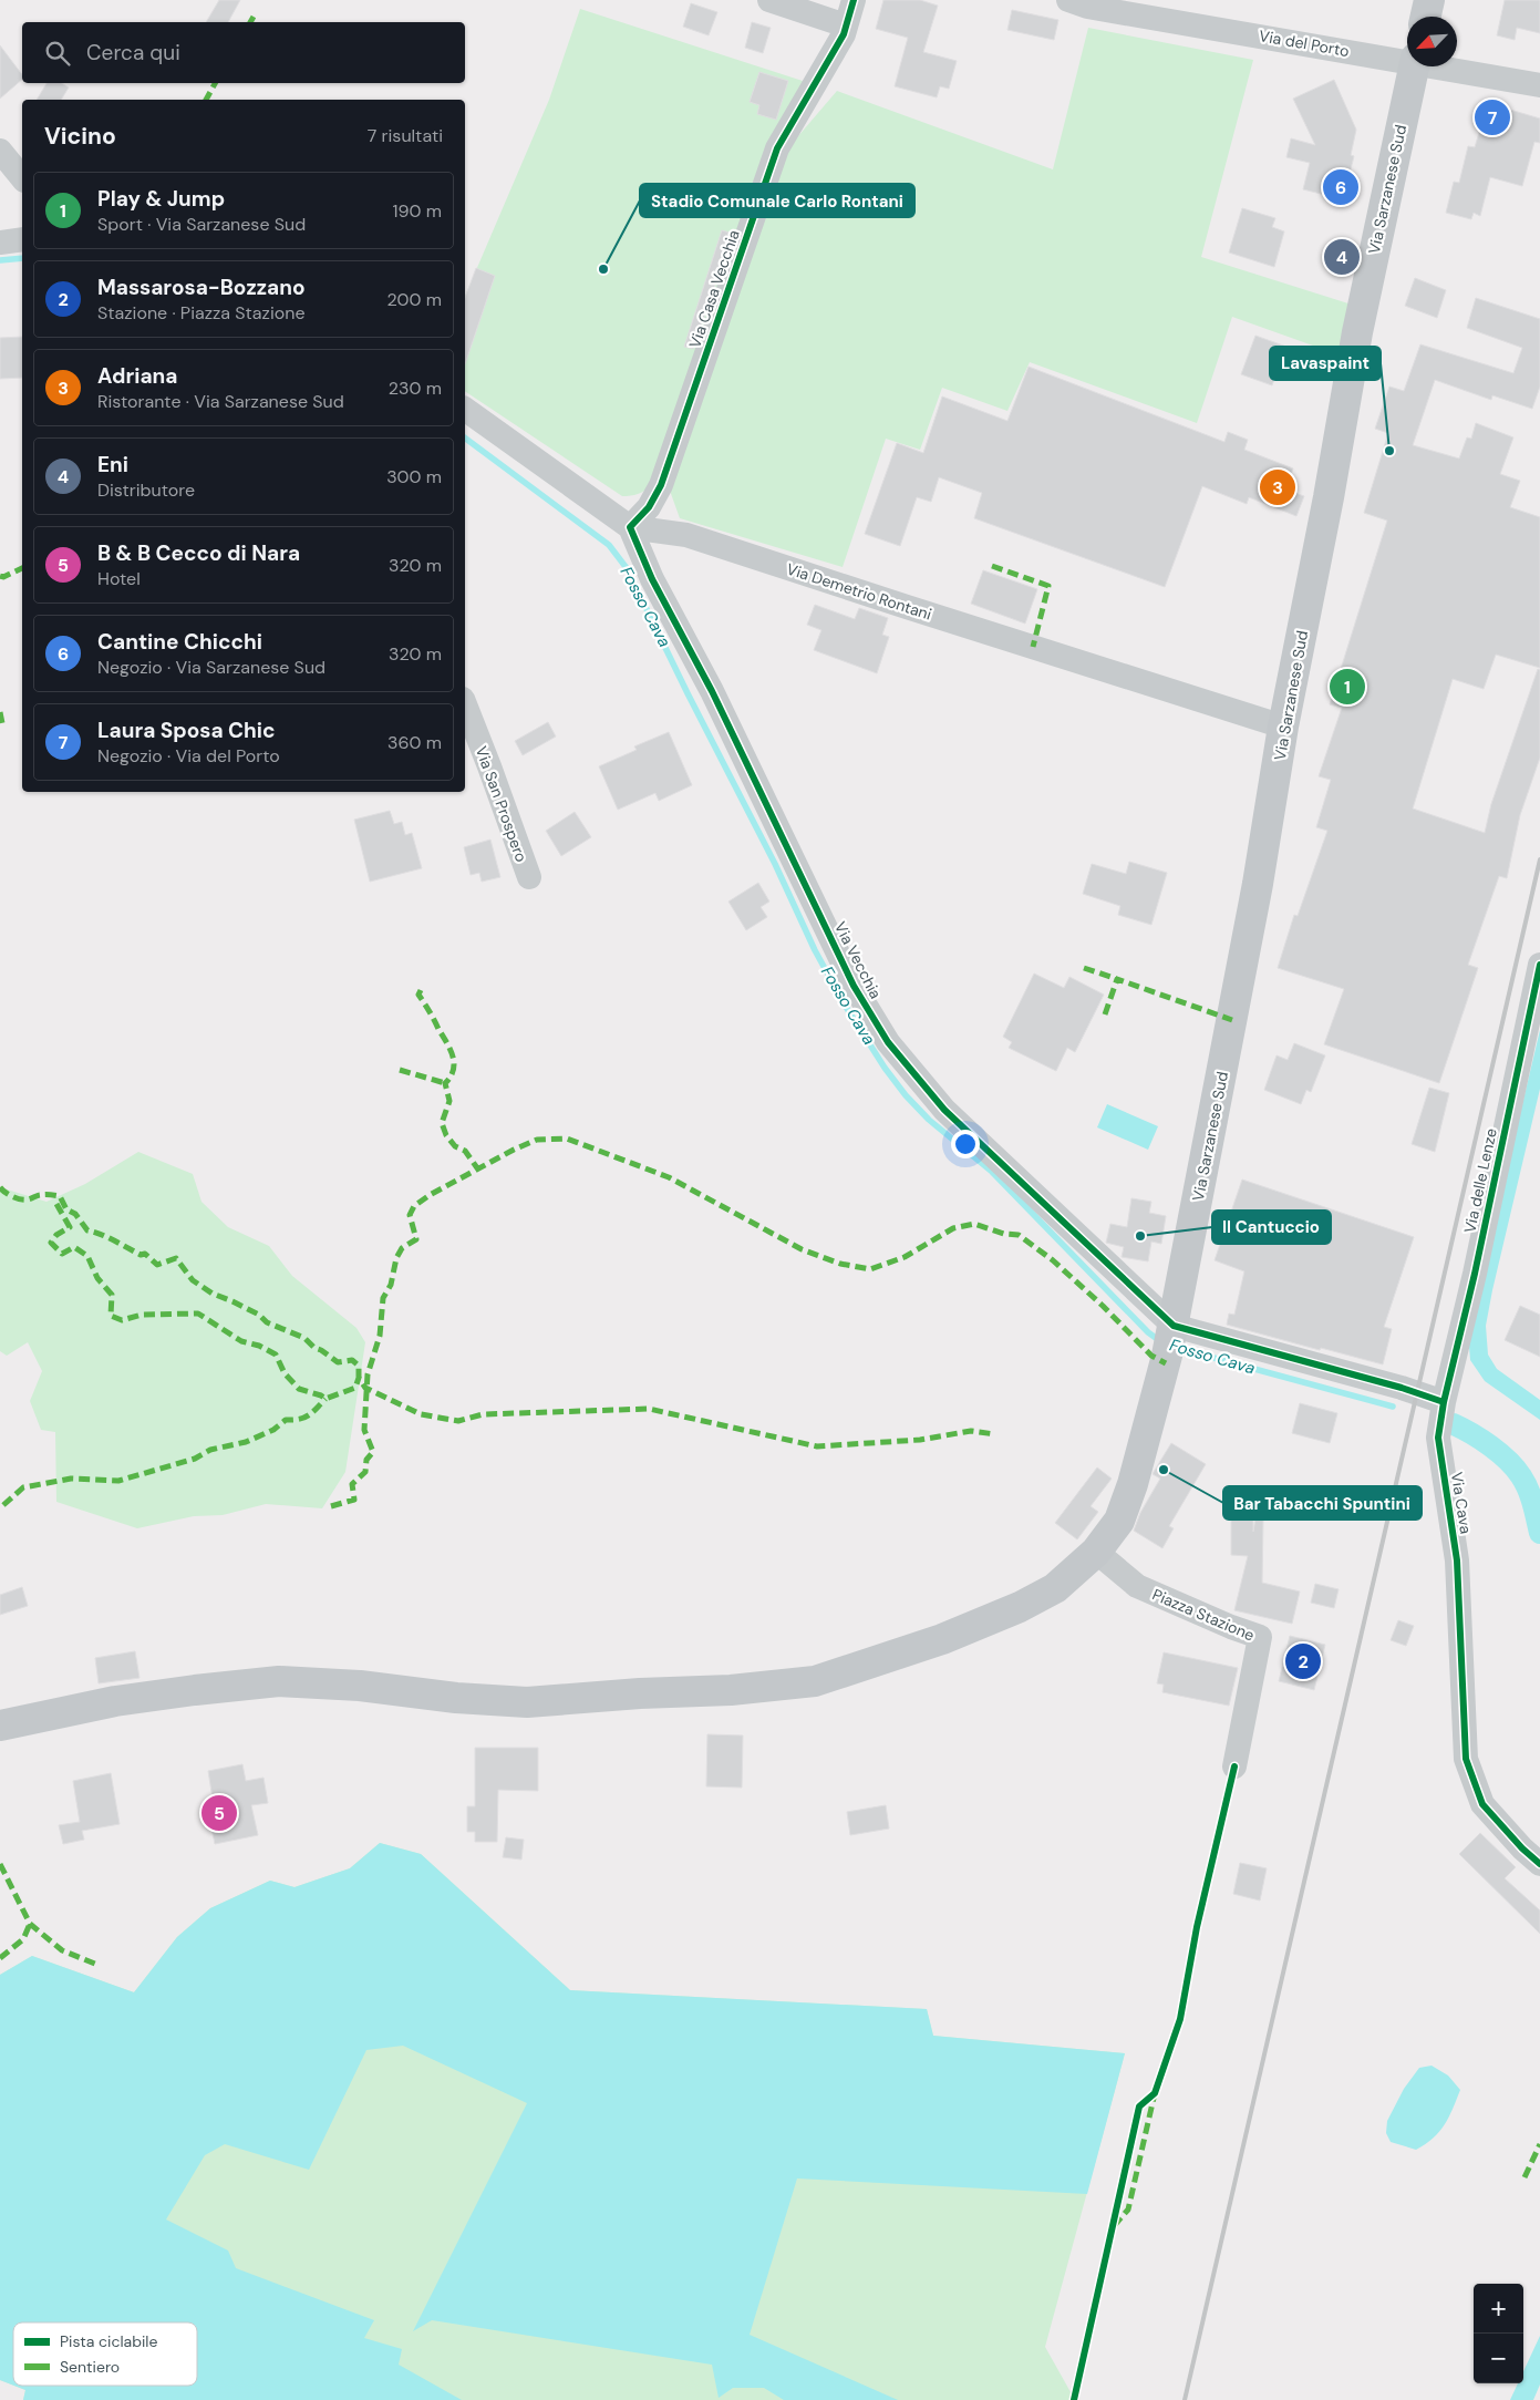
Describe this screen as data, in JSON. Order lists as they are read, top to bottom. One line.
{"streets":{"main road":["Via Sarzanese Sud"],"street":["Via del Porto","Via Casa Vecchia","Via Demetrio Rontani","Via San Prospero","Via Vecchia","Via delle Lenze","Via Cava","Piazza Stazione"]},"crossings":[["Via Sarzanese Sud","Via Demetrio Rontani"],["Via Sarzanese Sud","Via Vecchia"],["Via Sarzanese Sud","Piazza Stazione"],["Via Casa Vecchia","Via Demetrio Rontani"],["Via Casa Vecchia","Via Vecchia"],["Via Demetrio Rontani","Via Vecchia"],["Via delle Lenze","Via Cava"]],"water":["Fosso Cava"],"places":["Stadio Comunale Carlo Rontani","Lavaspaint","Il Cantuccio","Bar Tabacchi Spuntini"],"legend":["Pista ciclabile","Sentiero"],"north":"bottom left","page":{"search":"Cerca qui","pins":["7","6","4","3","1","2","5"],"heading":["Vicino","7 risultati"],"list":[{"mark":"1","name":"Play & Jump","note":"Sport · Via Sarzanese Sud","value":"190 m"},{"mark":"2","name":"Massarosa-Bozzano","note":"Stazione · Piazza Stazione","value":"200 m"},{"mark":"3","name":"Adriana","note":"Ristorante · Via Sarzanese Sud","value":"230 m"},{"mark":"4","name":"Eni","note":"Distributore","value":"300 m"},{"mark":"5","name":"B & B Cecco di Nara","note":"Hotel","value":"320 m"},{"mark":"6","name":"Cantine Chicchi","note":"Negozio · Via Sarzanese Sud","value":"320 m"},{"mark":"7","name":"Laura Sposa Chic","note":"Negozio · Via del Porto","value":"360 m"}],"map_buttons":["+","−"]}}
